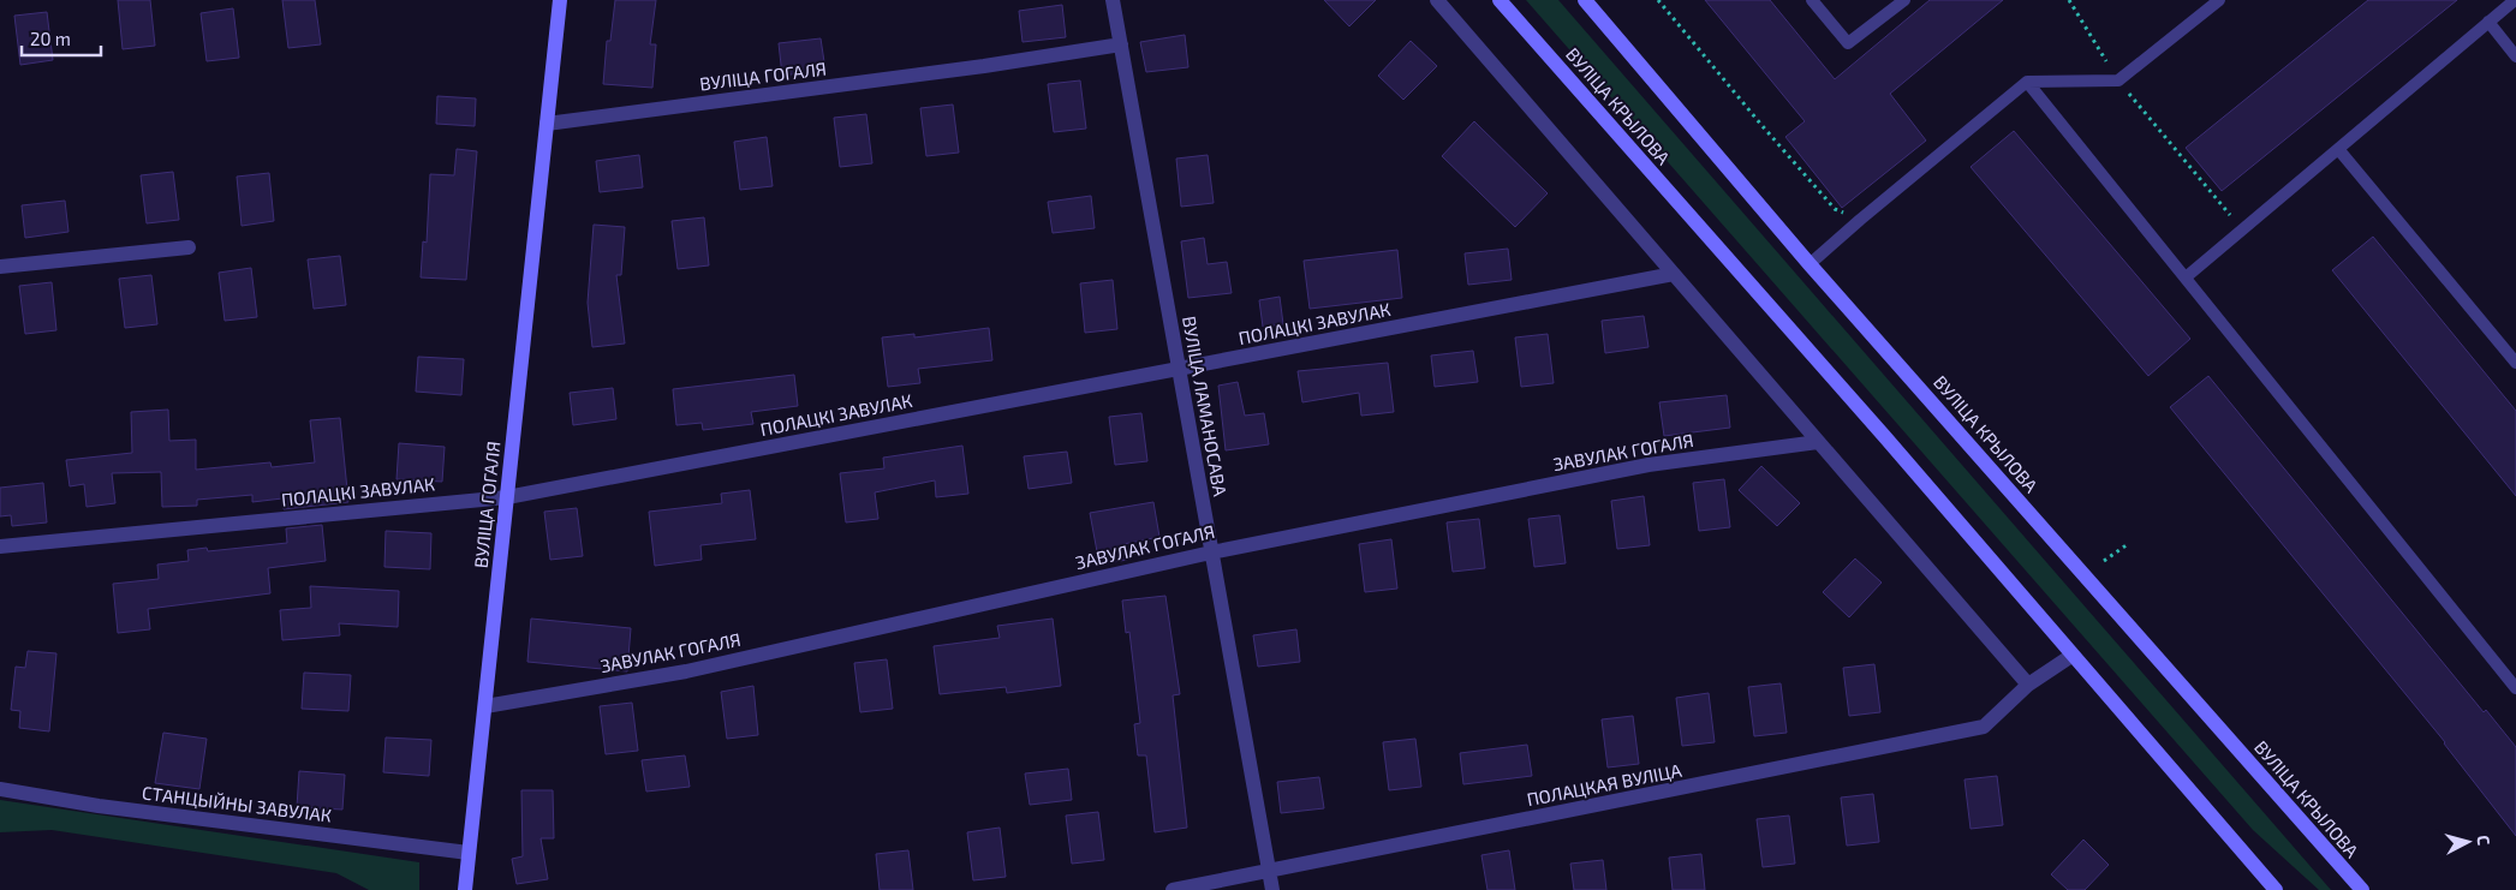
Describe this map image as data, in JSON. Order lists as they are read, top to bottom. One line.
{"streets":{"main road":["ВУЛІЦА ГОГАЛЯ","ВУЛІЦА КРЫЛОВА"],"street":["ПОЛАЦКІ ЗАВУЛАК","ВУЛІЦА ЛАМАНОСАВА","ЗАВУЛАК ГОГАЛЯ","ПОЛАЦКАЯ ВУЛІЦА","СТАНЦЫЙНЫ ЗАВУЛАК"]},"crossings":[["ВУЛІЦА ГОГАЛЯ","ПОЛАЦКІ ЗАВУЛАК"],["ВУЛІЦА ГОГАЛЯ","ВУЛІЦА ЛАМАНОСАВА"],["ВУЛІЦА ГОГАЛЯ","ЗАВУЛАК ГОГАЛЯ"],["ВУЛІЦА ГОГАЛЯ","СТАНЦЫЙНЫ ЗАВУЛАК"],["ВУЛІЦА КРЫЛОВА","ПОЛАЦКАЯ ВУЛІЦА"],["ПОЛАЦКІ ЗАВУЛАК","ВУЛІЦА ЛАМАНОСАВА"],["ВУЛІЦА ЛАМАНОСАВА","ЗАВУЛАК ГОГАЛЯ"],["ВУЛІЦА ЛАМАНОСАВА","ПОЛАЦКАЯ ВУЛІЦА"]],"scale_bar":"20 m","north":"right"}
